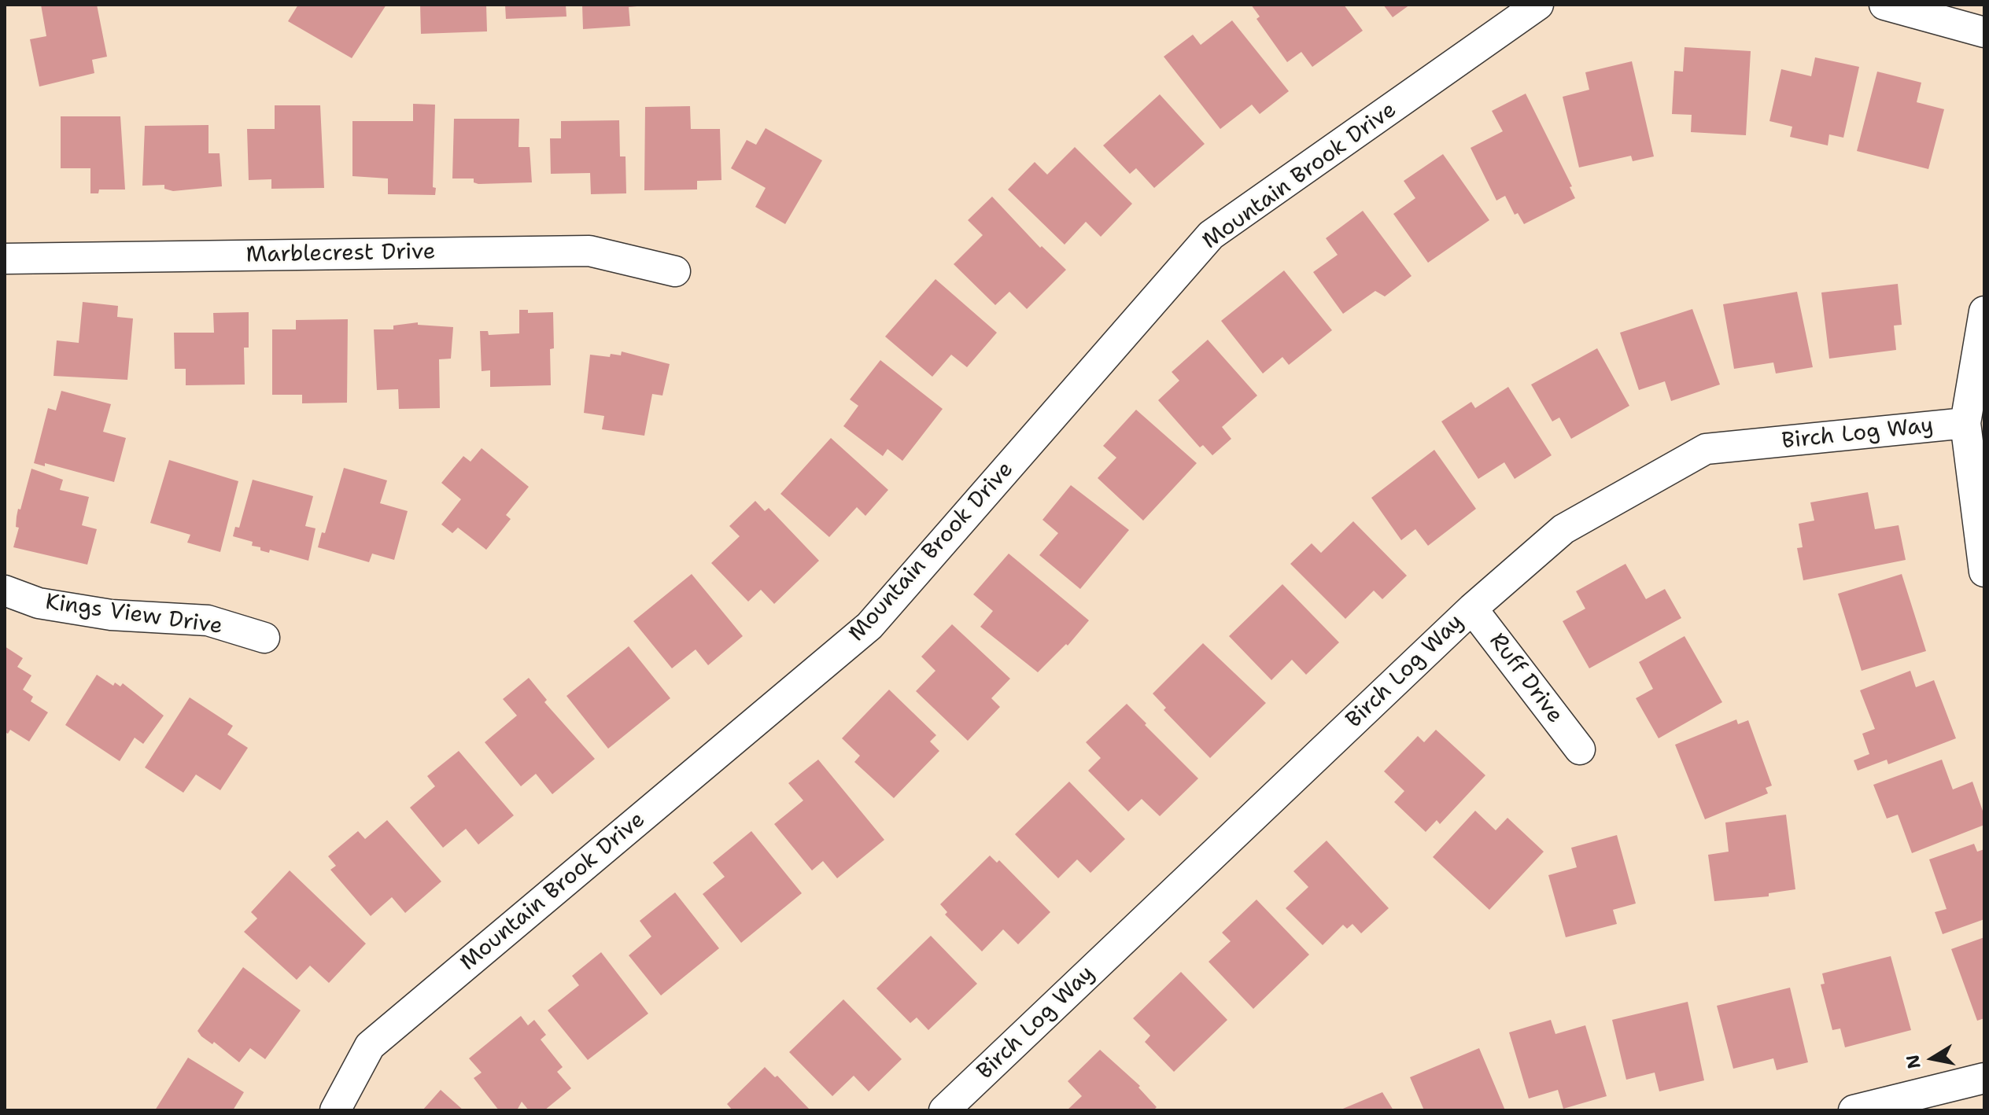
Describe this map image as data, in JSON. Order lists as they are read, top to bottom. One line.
{"streets":{"street":["Mountain Brook Drive","Marblecrest Drive","Birch Log Way","Kings View Drive","Ruff Drive"]},"crossings":[["Birch Log Way","Ruff Drive"]],"north":"left"}
